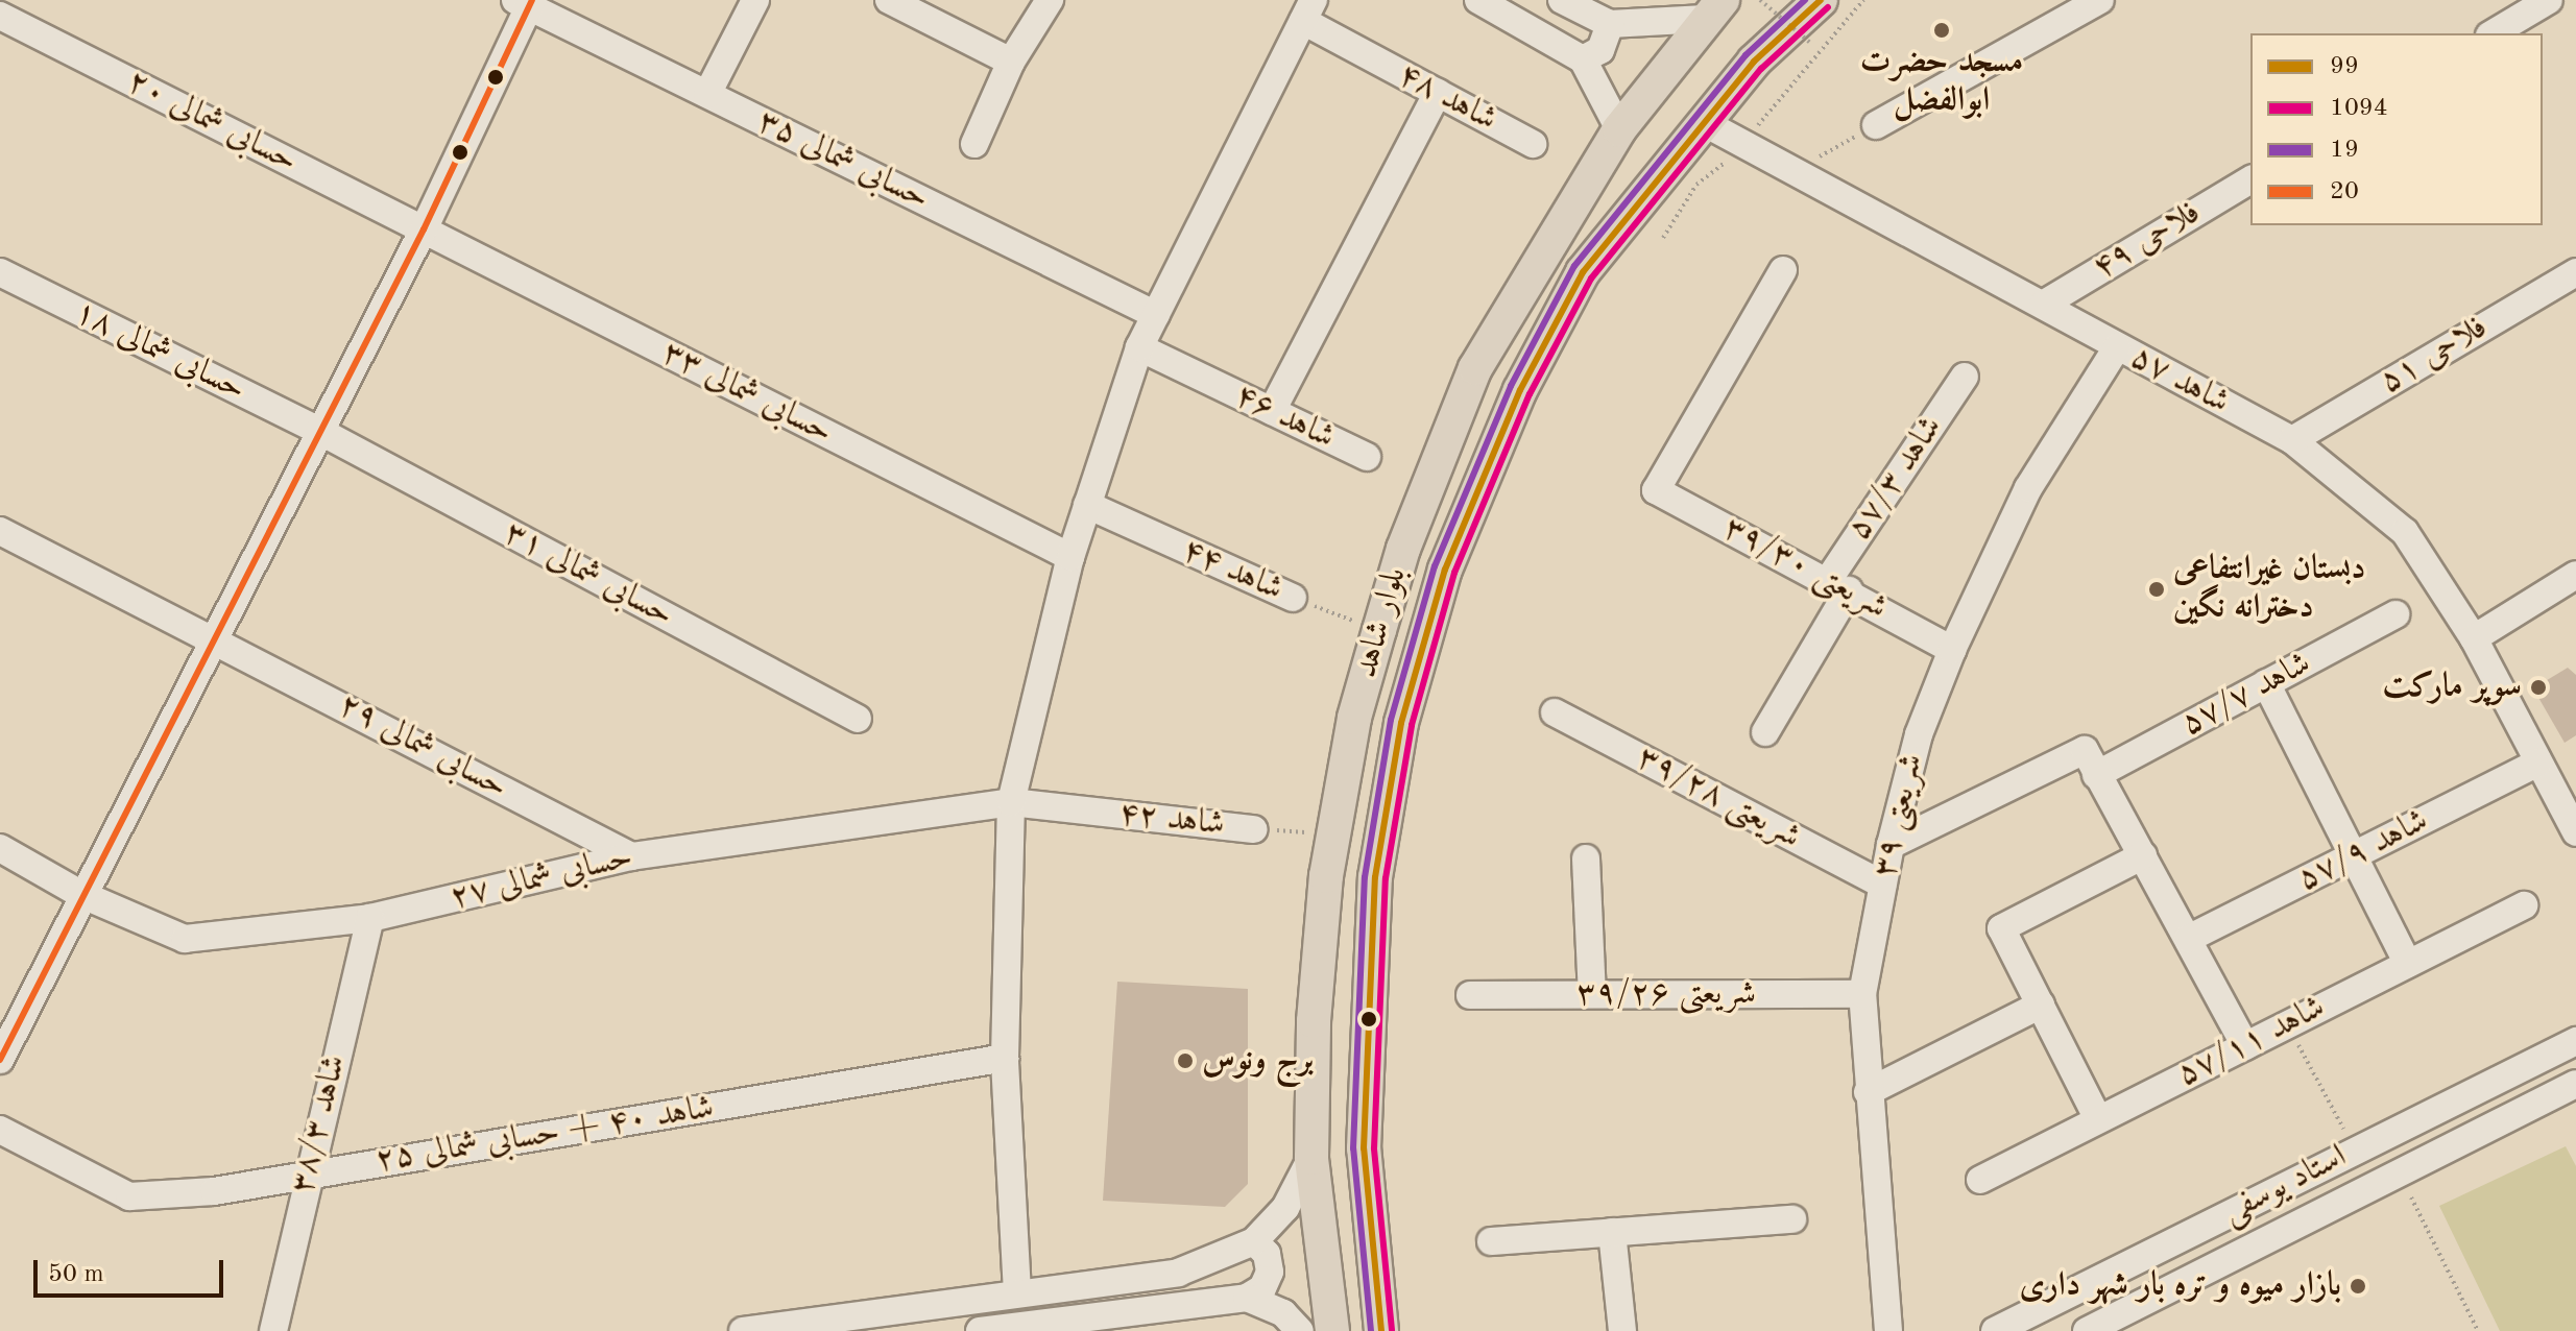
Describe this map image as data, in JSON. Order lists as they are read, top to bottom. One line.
{"streets":{"main road":["بلوار شاهد"],"street":["شاهد ۴۸","حسابی شمالی ۲۰","حسابی شمالی ۳۵","فلاحی ۴۹","حسابی شمالی ۱۸","فلاحی ۵۱","شاهد ۵۷","حسابی شمالی ۳۳","شاهد ۴۶","شاهد ۵۷/۳","شریعتی ۳۹/۳۰","شاهد ۴۴","حسابی شمالی ۳۱","شاهد ۵۷/۷","حسابی شمالی ۲۹","شریعتی ۳۹/۲۸","شریعتی ۳۹","شاهد ۴۲","شاهد ۵۷/۹","حسابی شمالی ۲۷","شریعتی ۳۹/۲۶","شاهد ۵۷/۱۱","شاهد ۳۸/۳","شاهد ۴۰ + حسابی شمالی ۲۵","استاد یوسفی"]},"crossings":[["حسابی شمالی ۲۰","حسابی شمالی ۳۳"],["فلاحی ۴۹","شاهد ۵۷"],["حسابی شمالی ۱۸","حسابی شمالی ۳۱"],["فلاحی ۵۱","شاهد ۵۷"],["شاهد ۵۷","بلوار شاهد"],["شاهد ۵۷","شریعتی ۳۹"],["شاهد ۵۷","شاهد ۵۷/۹"],["شاهد ۵۷/۳","شریعتی ۳۹/۳۰"],["شریعتی ۳۹/۳۰","شریعتی ۳۹"],["شاهد ۴۴","بلوار شاهد"],["بلوار شاهد","شاهد ۴۲"],["حسابی شمالی ۲۹","حسابی شمالی ۲۷"],["شریعتی ۳۹/۲۸","شریعتی ۳۹"],["شریعتی ۳۹","شریعتی ۳۹/۲۶"],["شاهد ۴۲","حسابی شمالی ۲۷"],["حسابی شمالی ۲۷","شاهد ۳۸/۳"],["شاهد ۳۸/۳","شاهد ۴۰ + حسابی شمالی ۲۵"]],"places":["مسجد حضرت ابوالفضل","دبستان غیرانتفاعی دخترانه نگین","سوپر مارکت","برج ونوس","بازار میوه و تره بار شهر داری"],"lines":["transit line 99","transit line 19","transit line 20","transit line 1094"],"legend":["99","1094","19","20"],"scale_bar":"50 m"}
